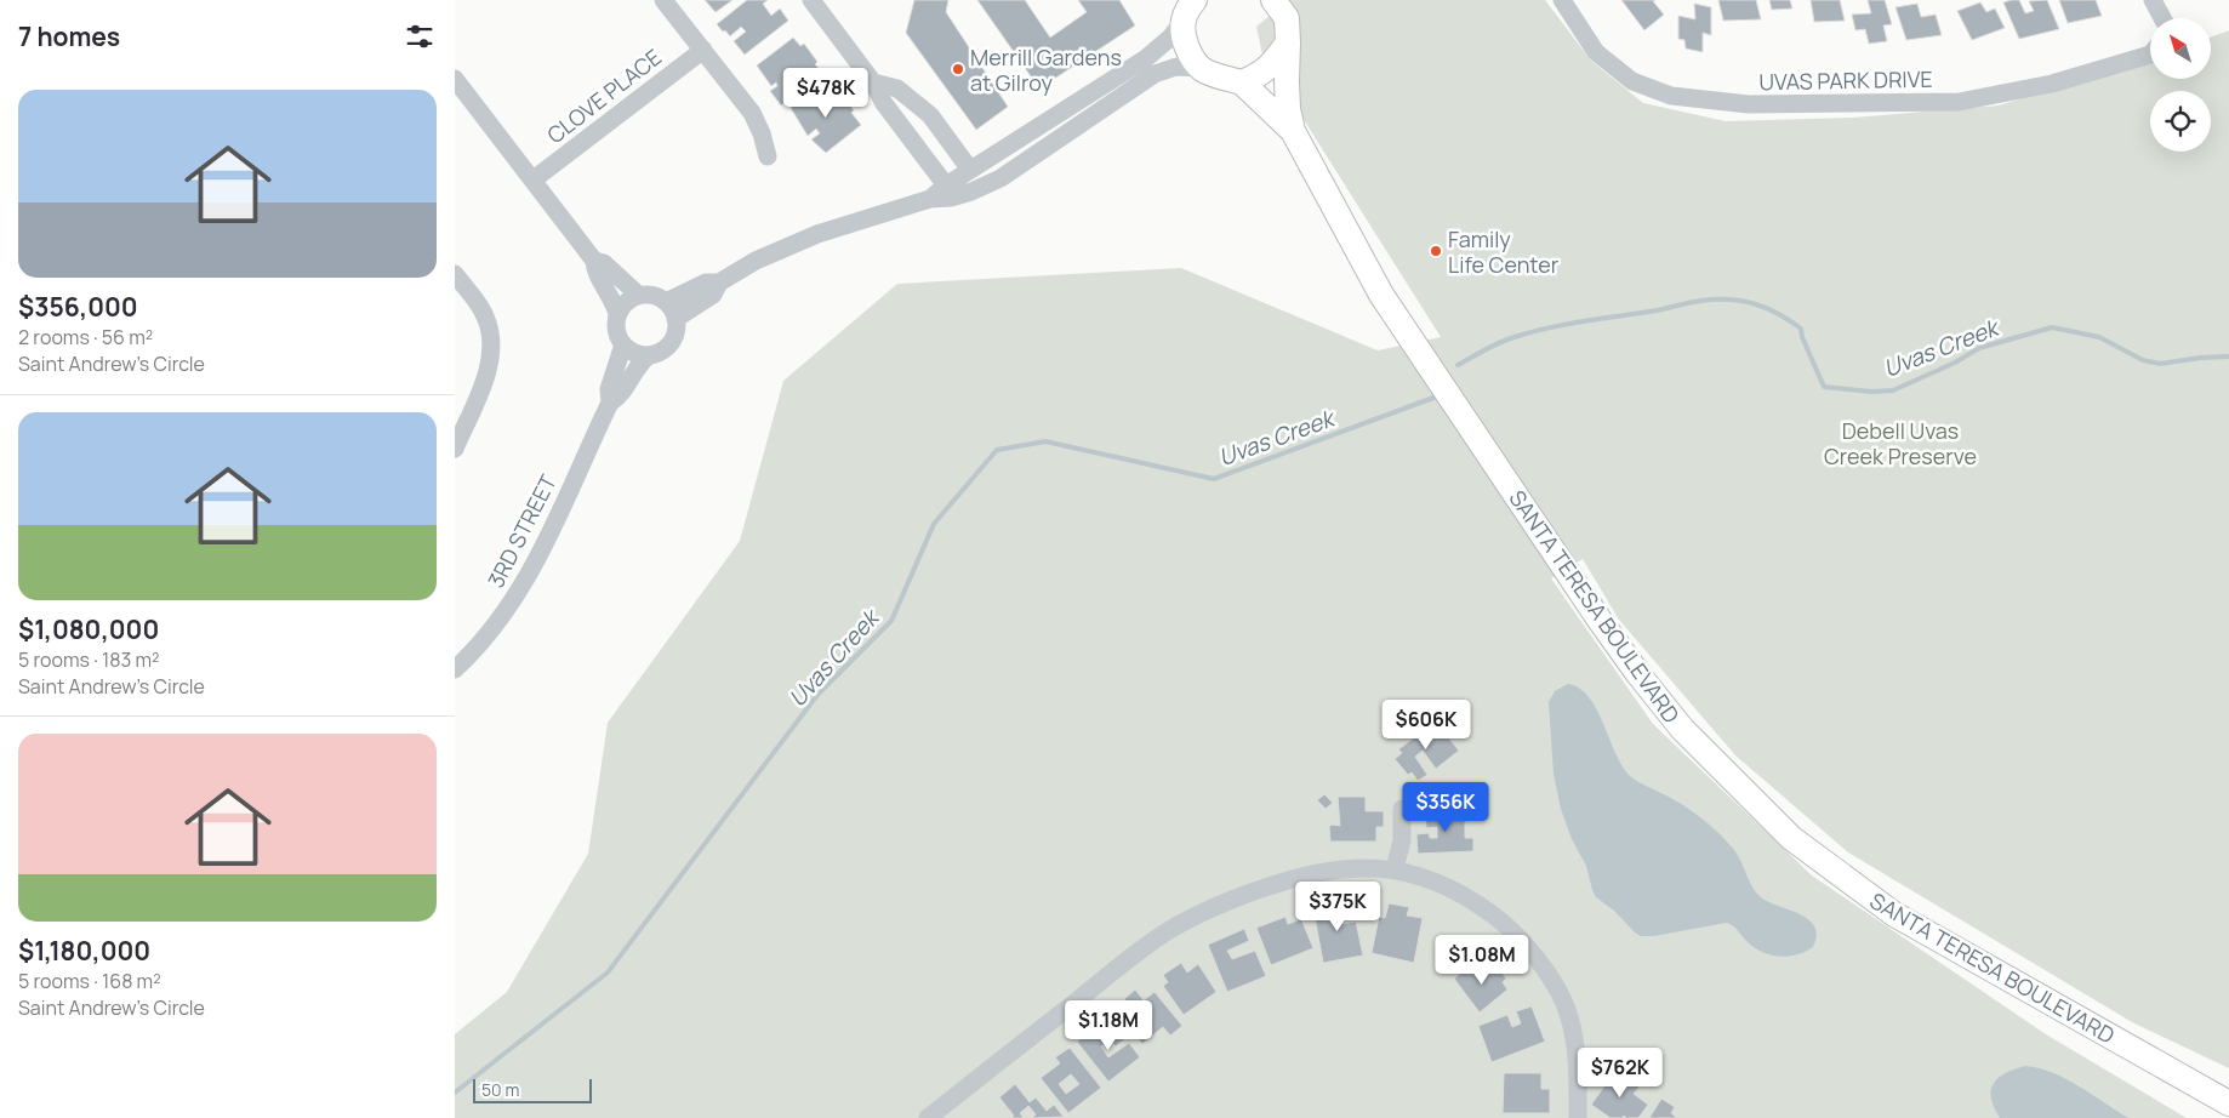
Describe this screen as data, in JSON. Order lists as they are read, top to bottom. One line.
{"streets":{"main road":["SANTA TERESA BOULEVARD"],"street":["UVAS PARK DRIVE","CLOVE PLACE","3RD STREET"]},"water":["Uvas Creek"],"parks":["Debell Uvas Creek Preserve"],"places":["Merrill Gardens at Gilroy","Family Life Center"],"scale_bar":"50 m","north":"top left","page":{"heading":"7 homes","price":["$478K","$606K","$356K","$375K","$1.08M","$1.18M","$762K"],"list":[{"name":"$356,000","note":"2 rooms · 56 m² · Saint Andrew's Circle"},{"name":"$1,080,000","note":"5 rooms · 183 m² · Saint Andrew's Circle"},{"name":"$1,180,000","note":"5 rooms · 168 m² · Saint Andrew's Circle"}],"scale":"50 m"}}
